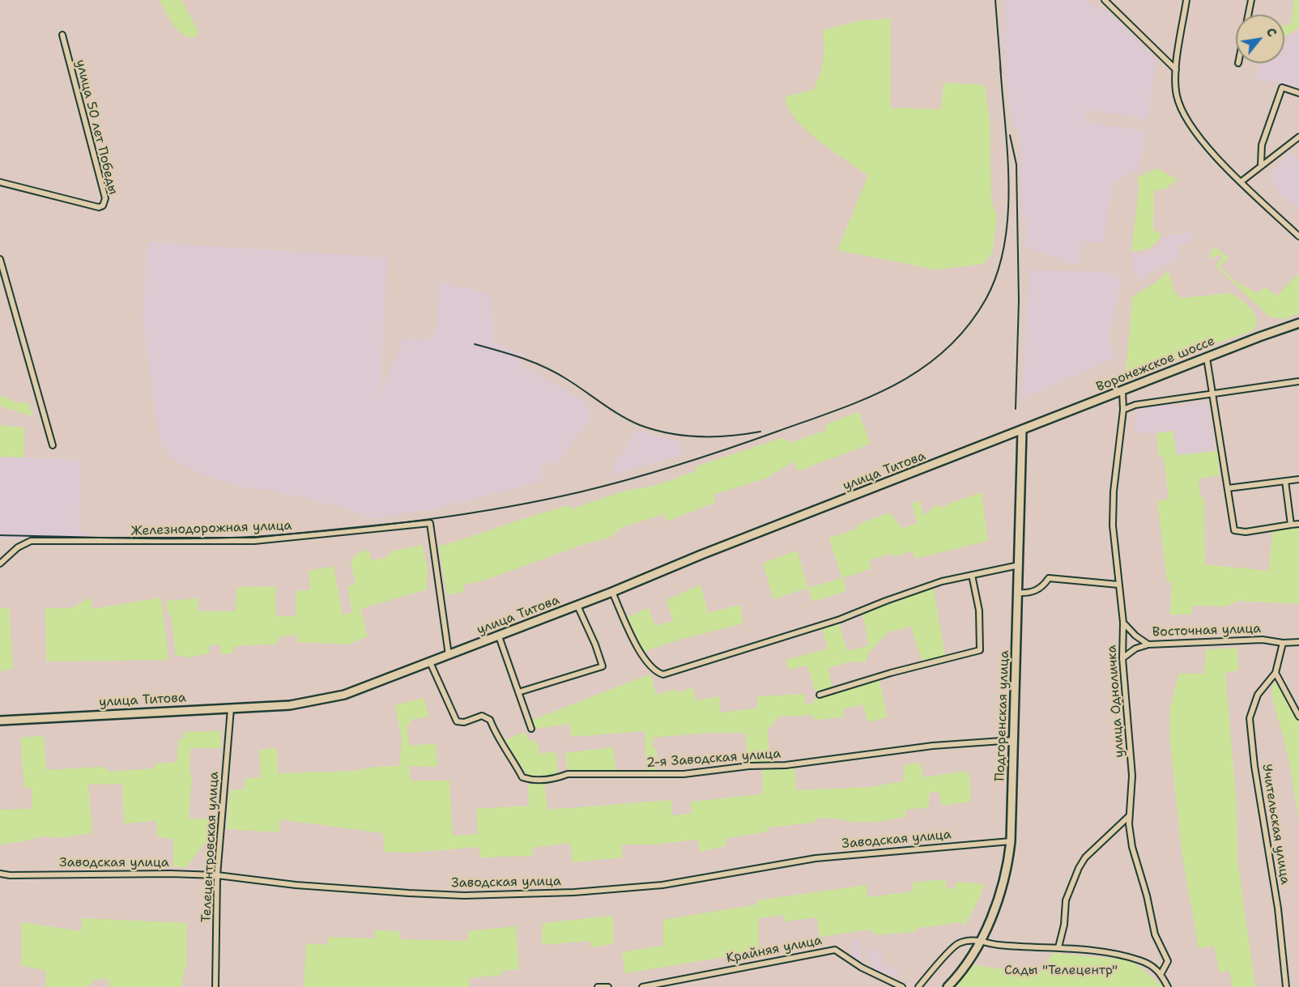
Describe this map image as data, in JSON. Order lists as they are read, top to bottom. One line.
{"streets":{"main road":["Воронежское шоссе","улица Титова","Подгоренская улица"],"street":["улица 50 лет Победы","Железнодорожная улица","Восточная улица","улица Одноличка","2-я Заводская улица","Учительская улица","Заводская улица","Телецентровская улица","Крайняя улица"]},"crossings":[["Воронежское шоссе","улица Титова"],["Воронежское шоссе","улица Одноличка"],["Воронежское шоссе","Подгоренская улица"],["улица Титова","Железнодорожная улица"],["улица Титова","Подгоренская улица"],["улица Титова","2-я Заводская улица"],["улица Титова","Телецентровская улица"],["Восточная улица","улица Одноличка"],["Восточная улица","Учительская улица"],["Подгоренская улица","2-я Заводская улица"],["Подгоренская улица","Заводская улица"],["Заводская улица","Телецентровская улица"]],"parks":["Сады \"Телецентр\""],"north":"top right"}
